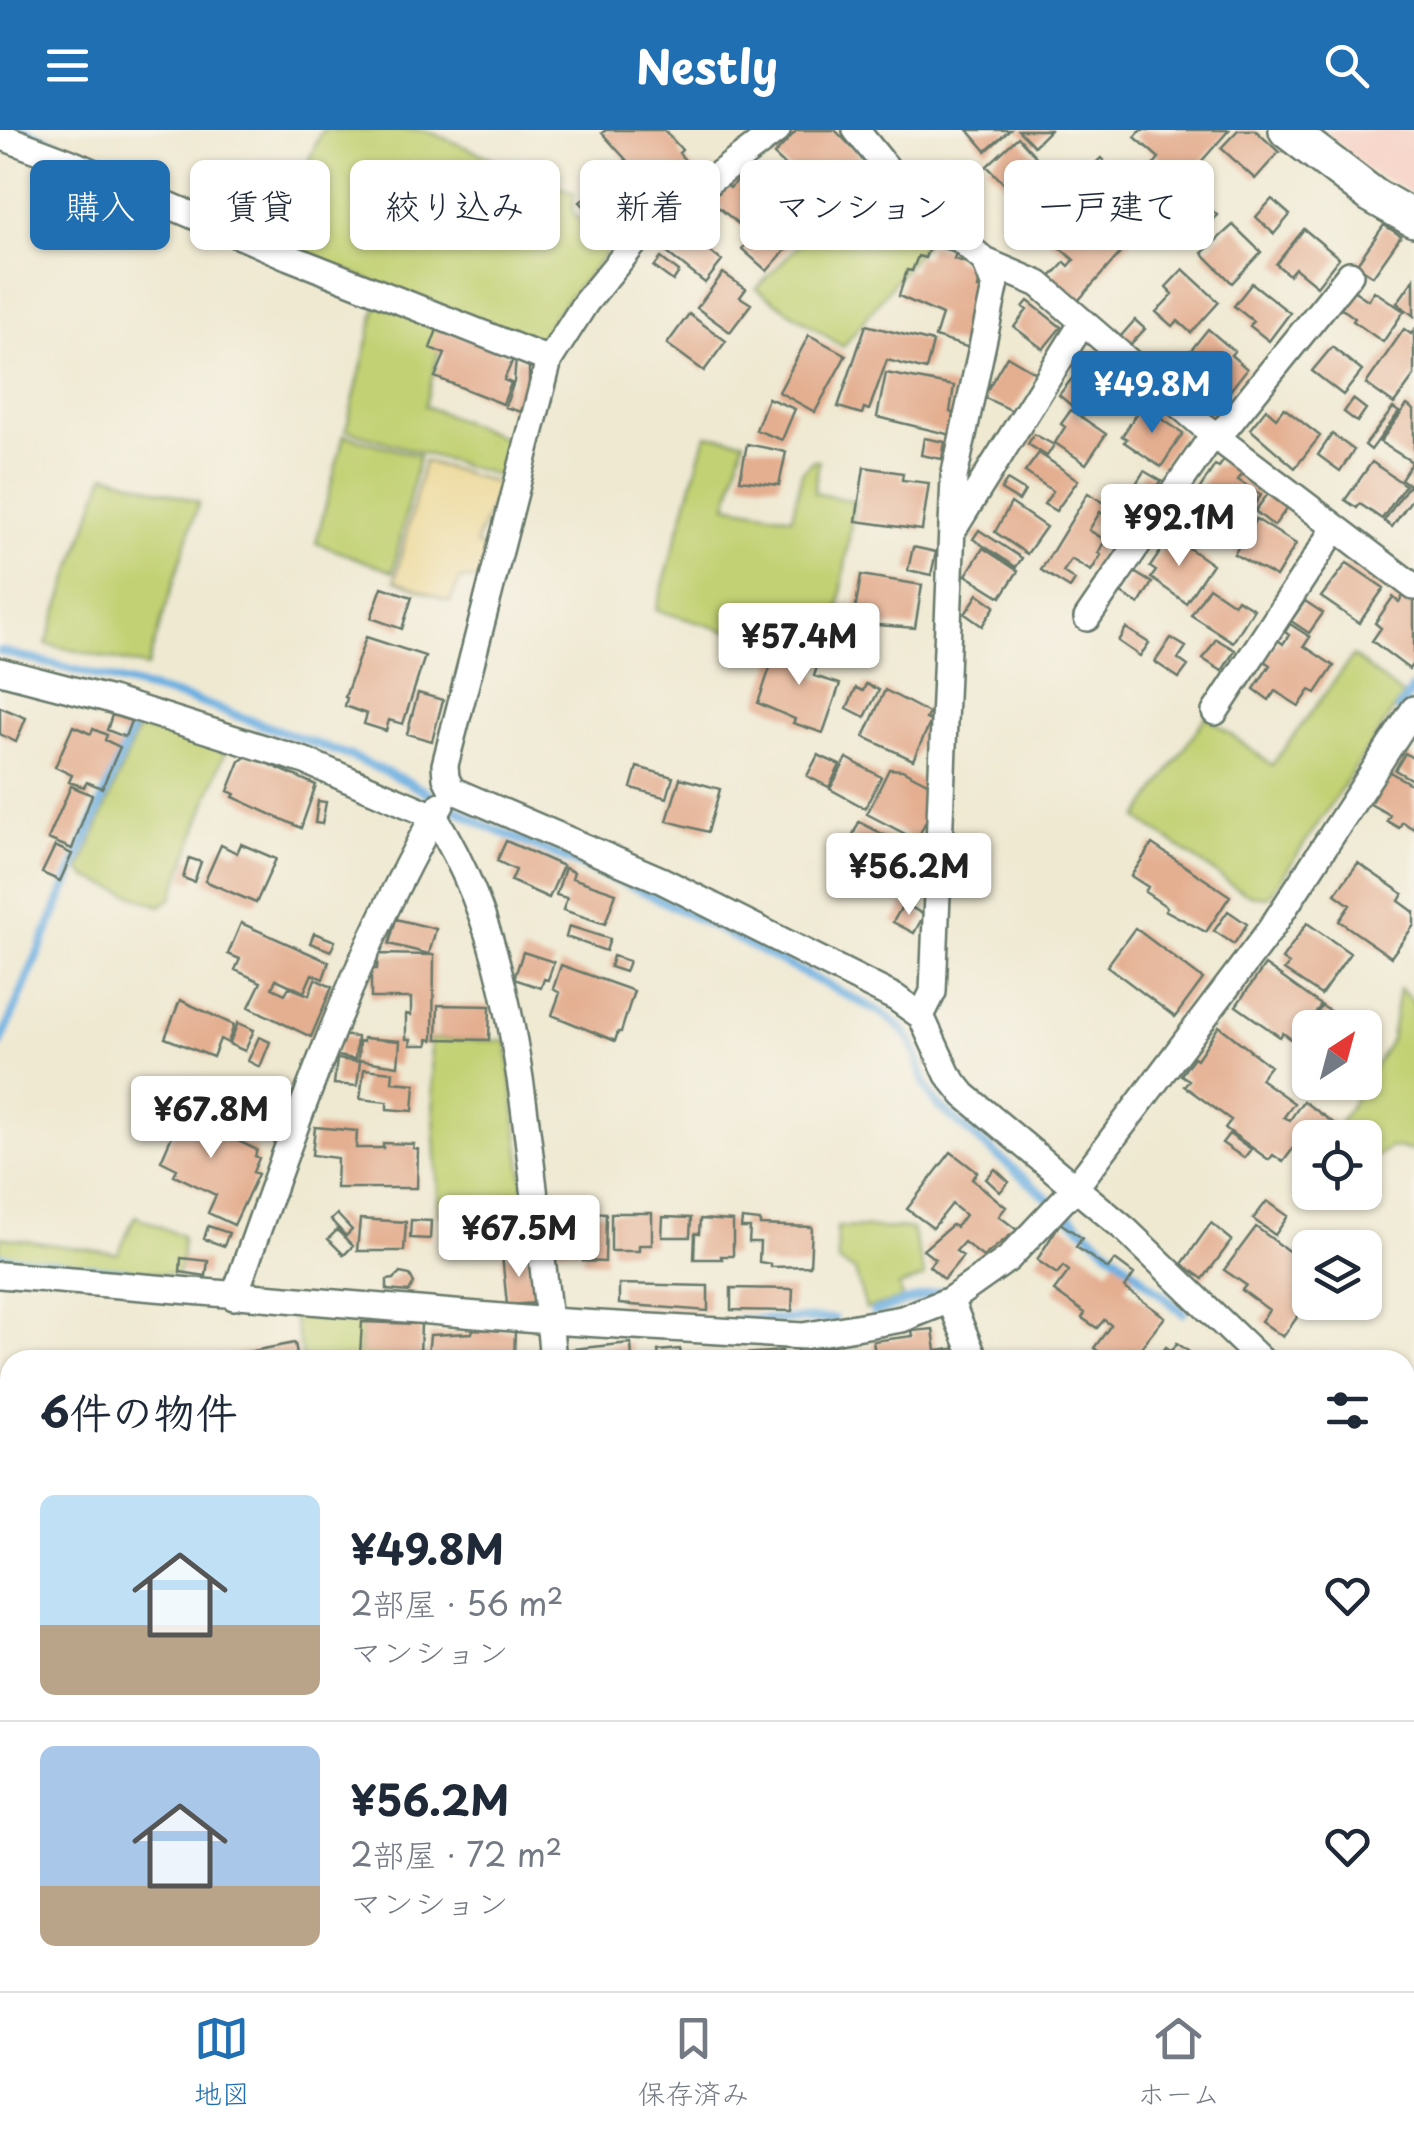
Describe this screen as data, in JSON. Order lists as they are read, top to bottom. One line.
{"north":"top right","page":{"header":"Nestly","chip":["購入","賃貸","絞り込み","新着","マンション","一戸建て"],"price":["¥49.8M","¥92.1M","¥57.4M","¥56.2M","¥67.8M","¥67.5M"],"heading":"6件の物件","list":[{"name":"¥49.8M","note":"2部屋 · 56 m² · マンション"},{"name":"¥56.2M","note":"2部屋 · 72 m² · マンション"}],"tabs":["地図","保存済み","ホーム"]}}
